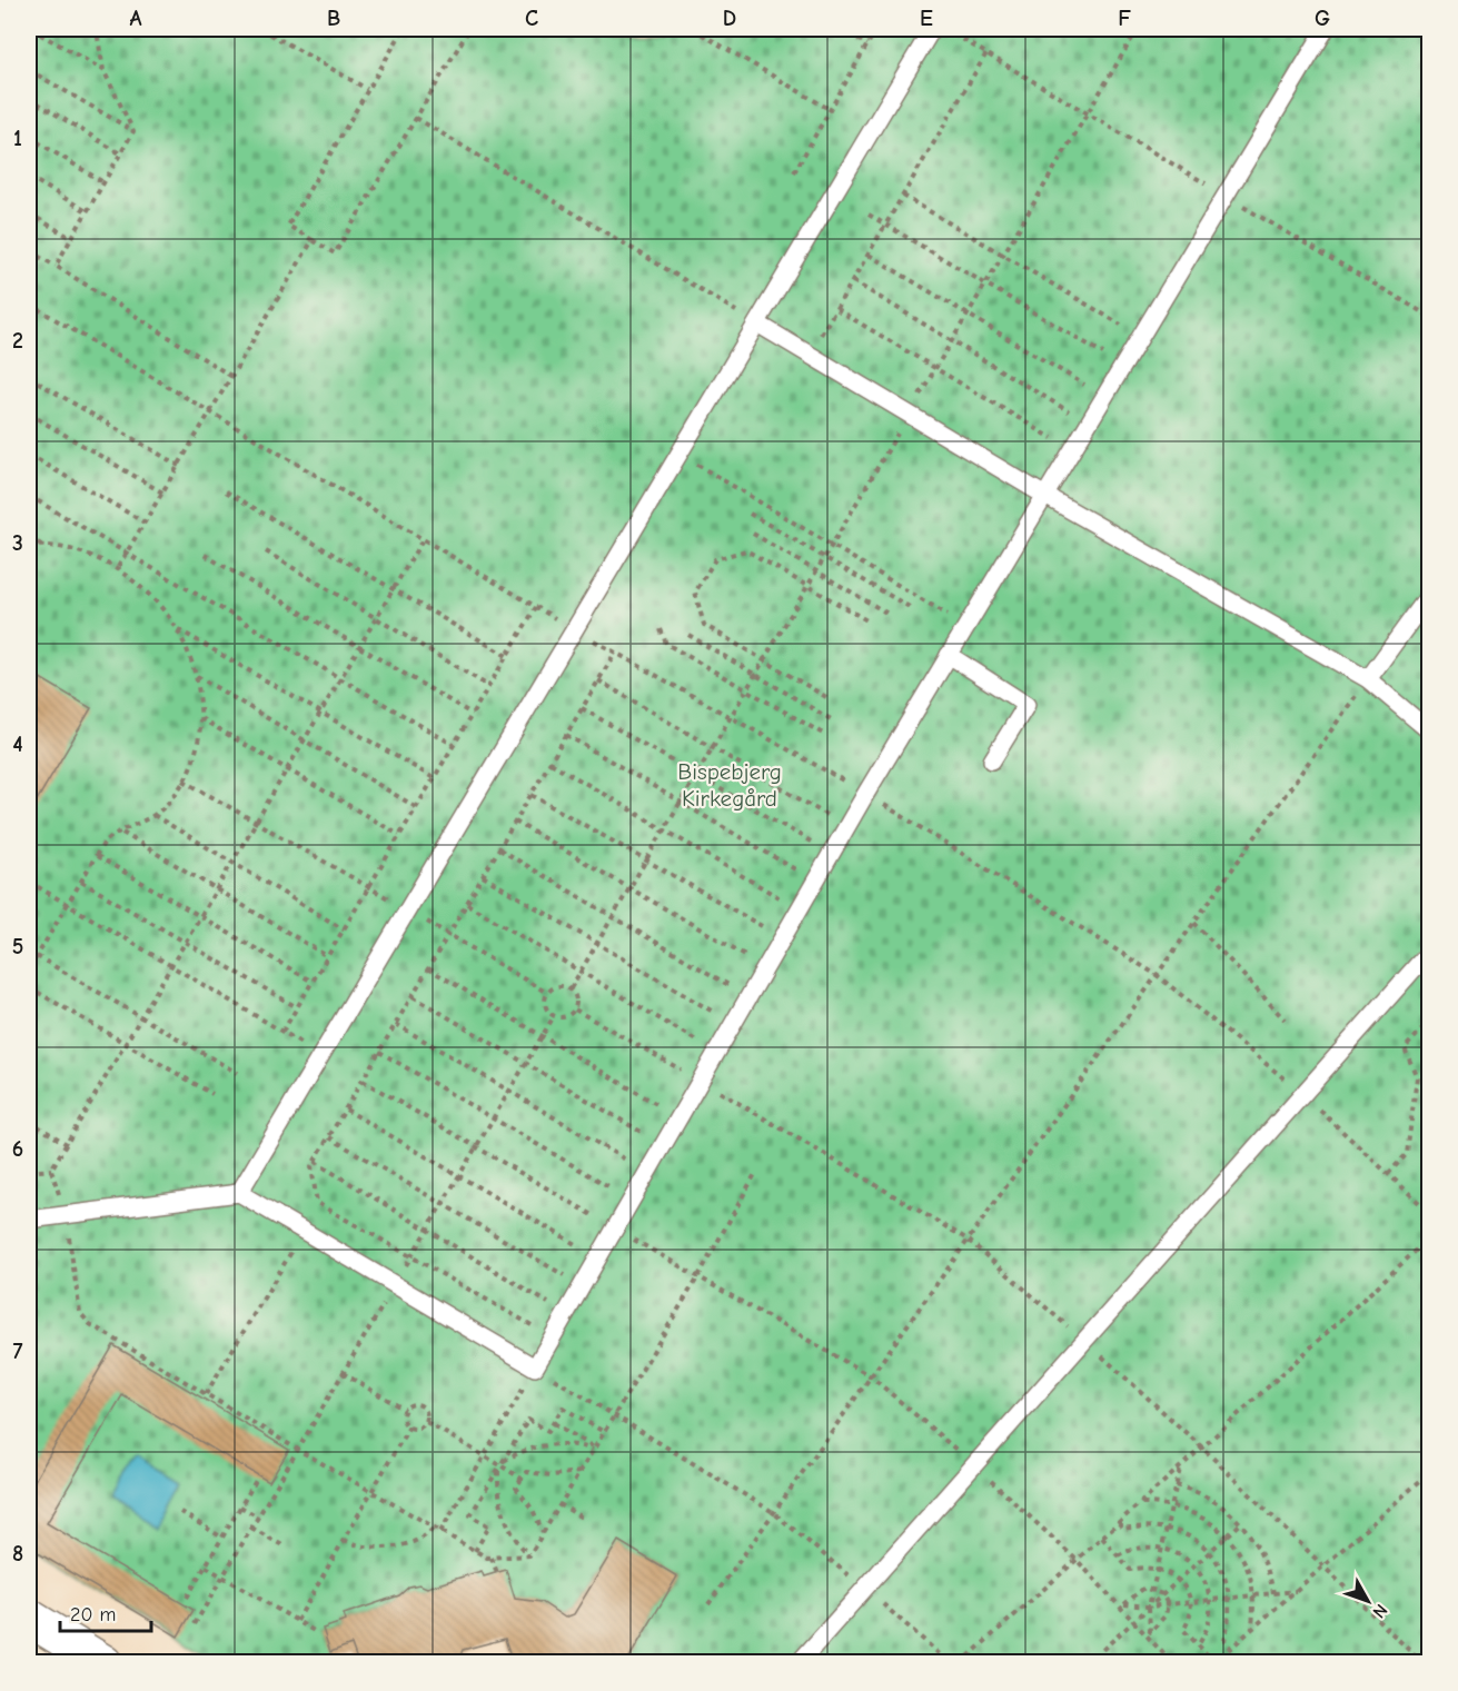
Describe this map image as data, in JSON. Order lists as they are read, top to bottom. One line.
{"parks":["Bispebjerg Kirkegård"],"scale_bar":"20 m","north":"bottom right","grid":{"columns":["A","B","C","D","E","F","G"],"rows":["1","2","3","4","5","6","7","8"]}}
